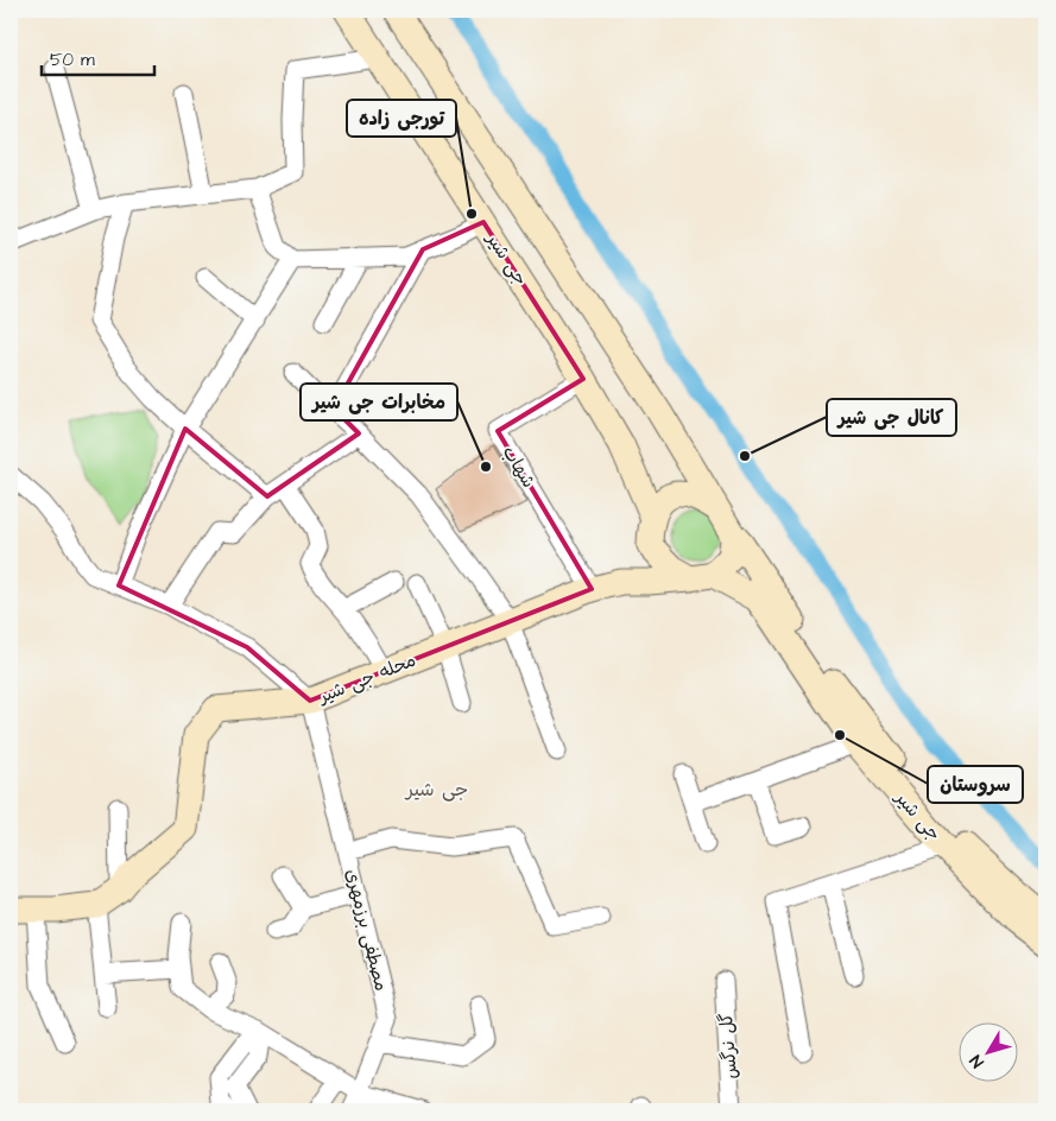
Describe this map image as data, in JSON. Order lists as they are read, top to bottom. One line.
{"streets":{"main road":["جی شیر","محله جی شیر"],"street":["شهاب","مصطفی برزمهری","گل نرگس"]},"crossings":[["جی شیر","شهاب"],["جی شیر","محله جی شیر"],["شهاب","محله جی شیر"],["محله جی شیر","مصطفی برزمهری"]],"districts":["جی شیر"],"places":["تورجی زاده","کانال جی شیر","مخابرات جی شیر","سروستان"],"scale_bar":"50 m","north":"bottom left"}
